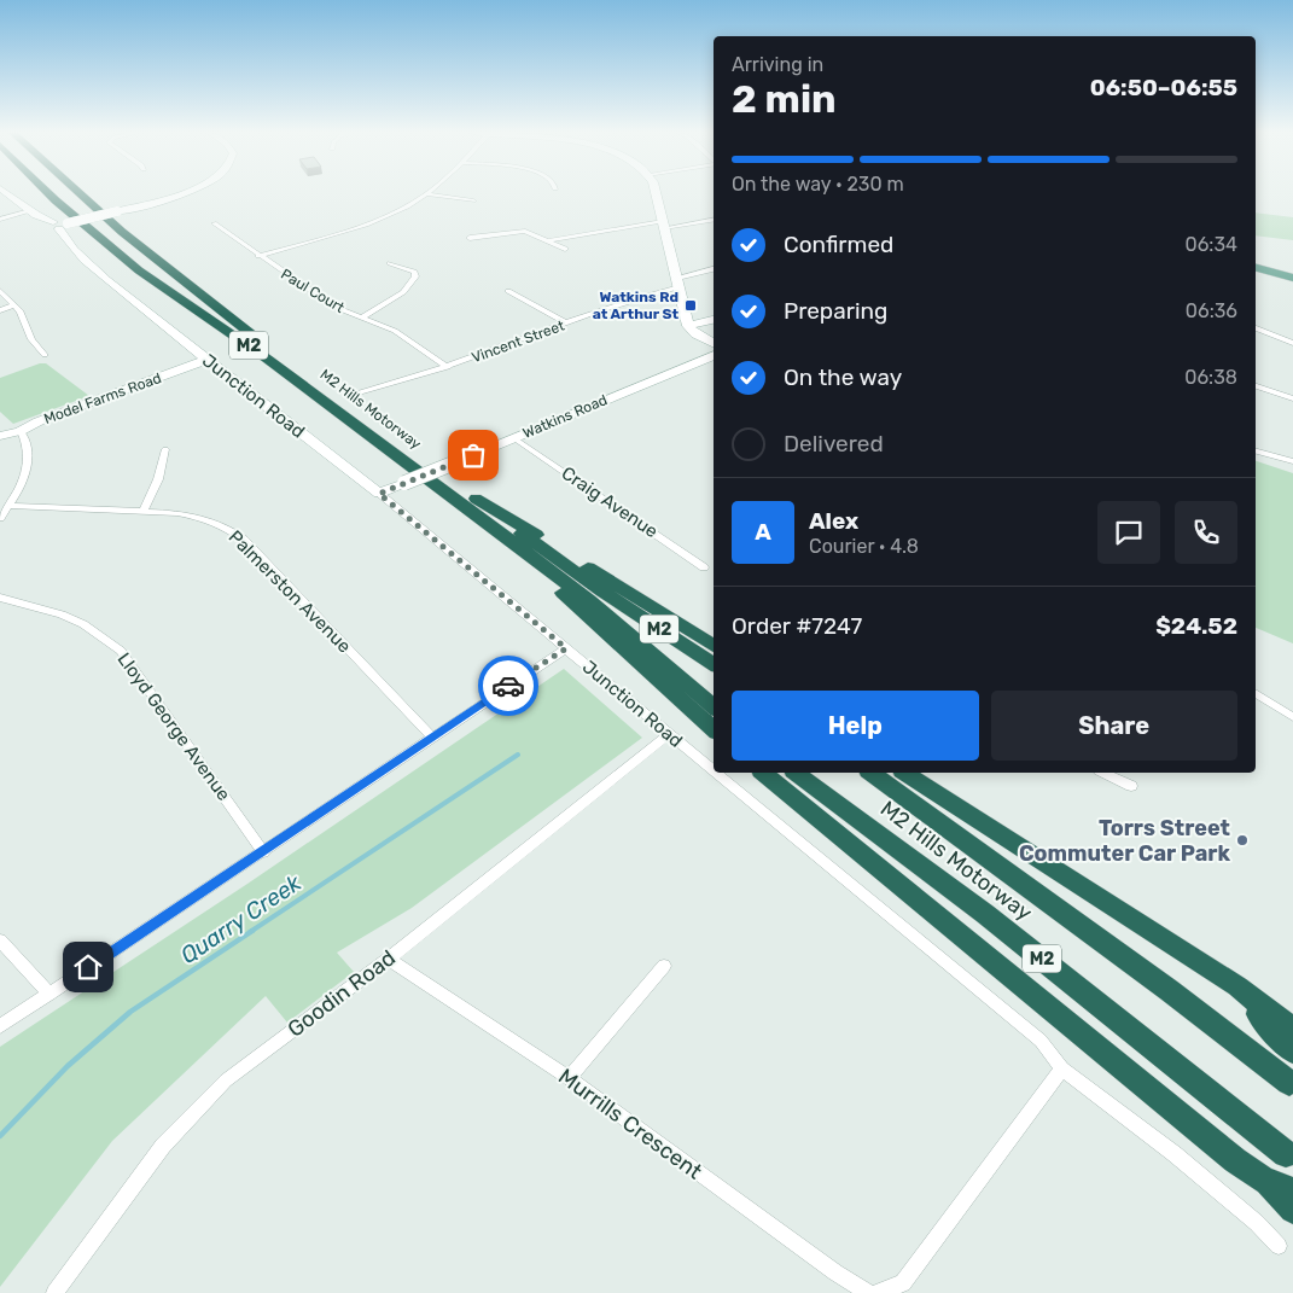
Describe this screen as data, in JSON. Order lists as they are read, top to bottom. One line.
{"streets":{"highway":["M2","M2 Hills Motorway"],"street":["Paul Court","Vincent Street","Junction Road","Model Farms Road","Watkins Road","Craig Avenue","Palmerston Avenue","Lloyd George Avenue","Goodin Road","Murrills Crescent"]},"crossings":[["Paul Court","Vincent Street"],["Junction Road","Model Farms Road"],["Junction Road","Watkins Road"],["Junction Road","Goodin Road"],["Watkins Road","Craig Avenue"],["Goodin Road","Murrills Crescent"]],"water":["Quarry Creek"],"places":{"transit":["Watkins Rd at Arthur St"],"other":["Torrs Street Commuter Car Park"]},"page":{"heading":["2 min","Arriving in","06:50–06:55"],"panel":["Alex","Courier · 4.8","Order #7247","$24.52"],"bar":"On the way · 230 m","list":[["Confirmed","06:34"],["Preparing","06:36"],["On the way","06:38"],"Delivered"],"round":"A","buttons":["Help","Share"]}}
